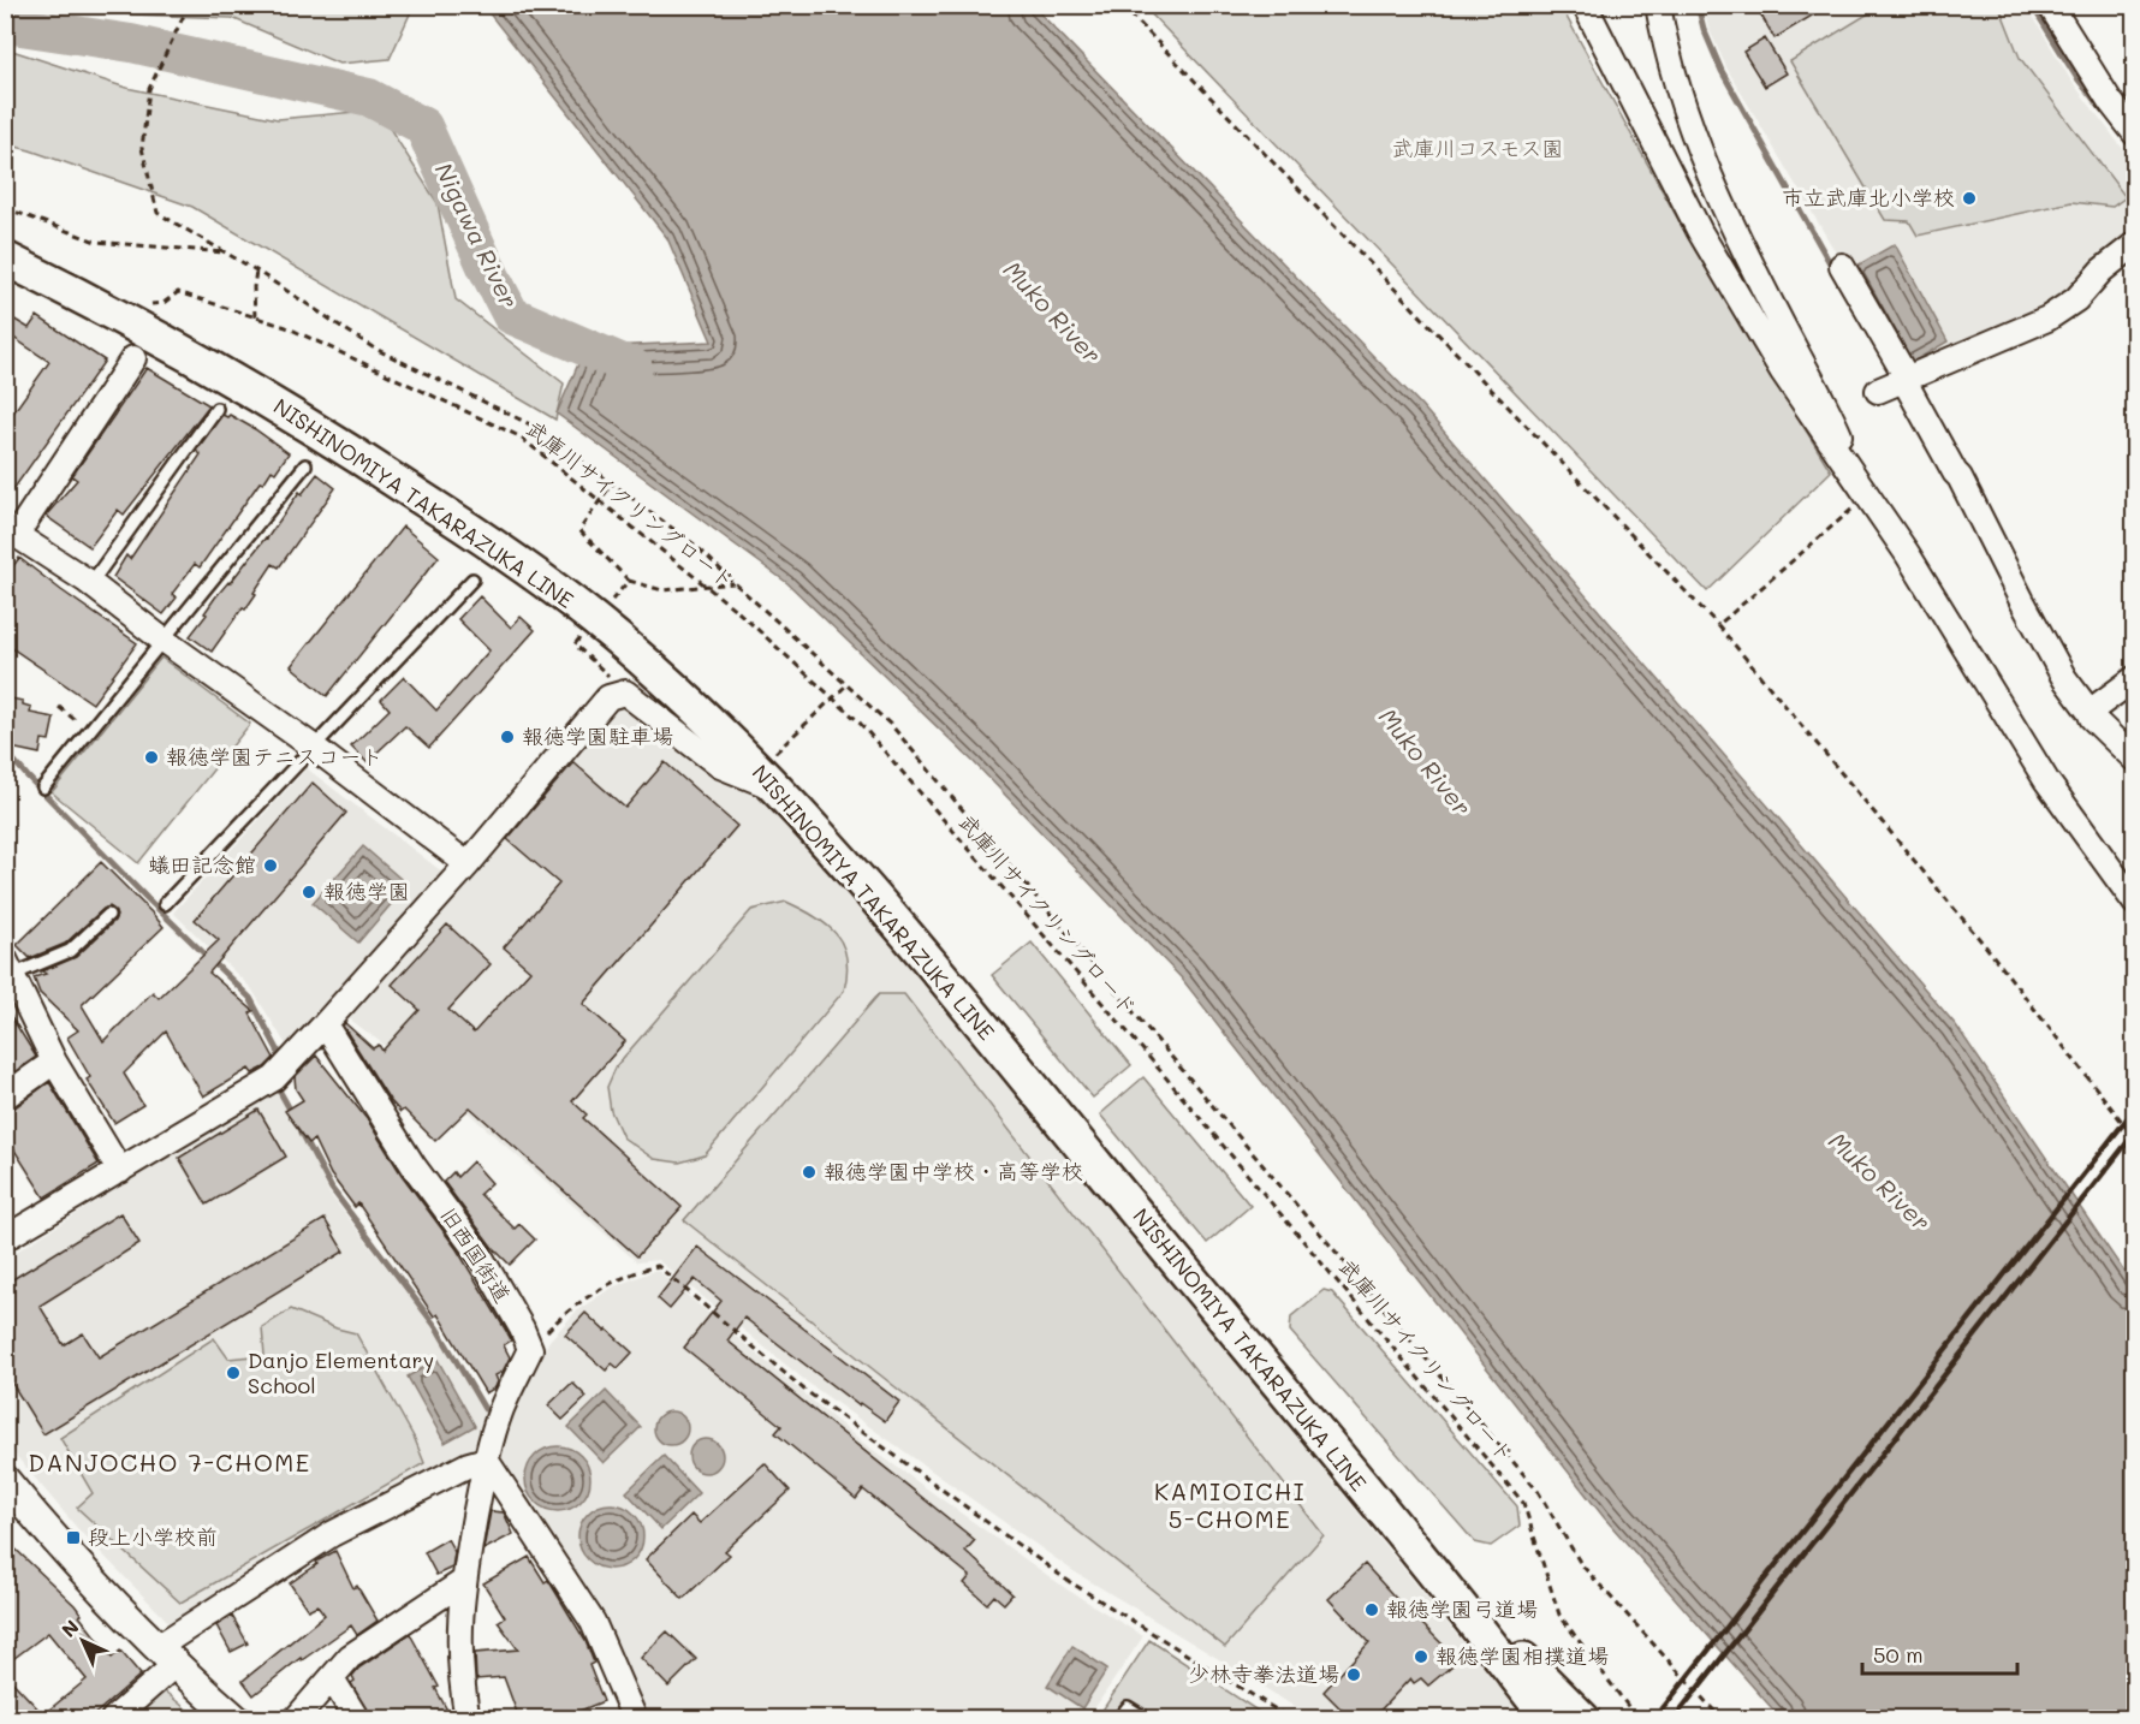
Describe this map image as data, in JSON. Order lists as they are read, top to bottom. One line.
{"streets":{"main road":["NISHINOMIYA TAKARAZUKA LINE"],"street":["旧西国街道"],"path":["武庫川サイクリングロード"]},"districts":["DANJOCHO 7-CHOME","KAMIOICHI 5-CHOME"],"water":["Nigawa River","Muko River"],"parks":["武庫川コスモス園"],"places":{"other":["市立武庫北小学校","報徳学園駐車場","報徳学園テニスコート","蟻田記念館","報徳学園","報徳学園中学校・高等学校","Danjo Elementary School","報徳学園弓道場","報徳学園相撲道場","少林寺拳法道場"],"transit":["段上小学校前"]},"scale_bar":"50 m","north":"top left"}
